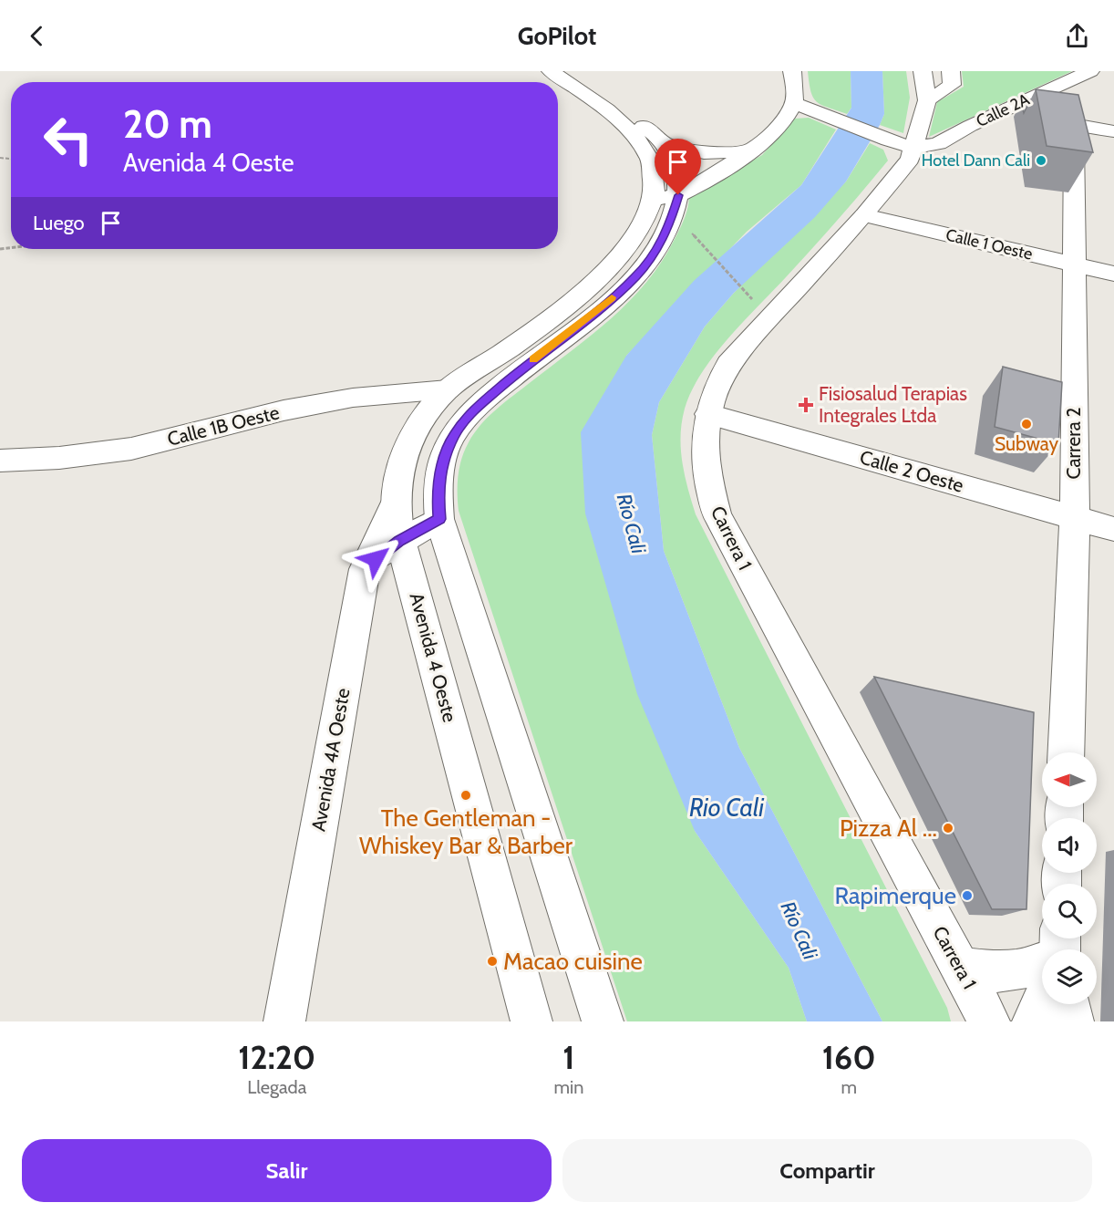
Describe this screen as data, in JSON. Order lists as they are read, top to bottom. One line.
{"streets":{"main road":["Calle 2A","Calle 1 Oeste","Calle 1B Oeste","Carrera 2","Calle 2 Oeste","Carrera 1","Avenida 4 Oeste","Avenida 4A Oeste"]},"crossings":[["Calle 2A","Carrera 1"],["Calle 1 Oeste","Carrera 2"],["Calle 1 Oeste","Carrera 1"],["Calle 1B Oeste","Avenida 4 Oeste"],["Carrera 2","Calle 2 Oeste"],["Calle 2 Oeste","Carrera 1"],["Avenida 4 Oeste","Avenida 4A Oeste"]],"water":["Río Cali","Rio Cali"],"places":{"other":["Hotel Dann Cali","Subway","The Gentleman - Whiskey Bar & Barber","Pizza Al ...","Rapimerque","Macao cuisine"],"health":["Fisiosalud Terapias Integrales Ltda"]},"north":"left","page":{"header":"GoPilot","turn":["20 m","Avenida 4 Oeste"],"then":"Luego","eta":["12:20","Llegada","1","min","160","m"],"buttons":["Salir","Compartir"]}}
